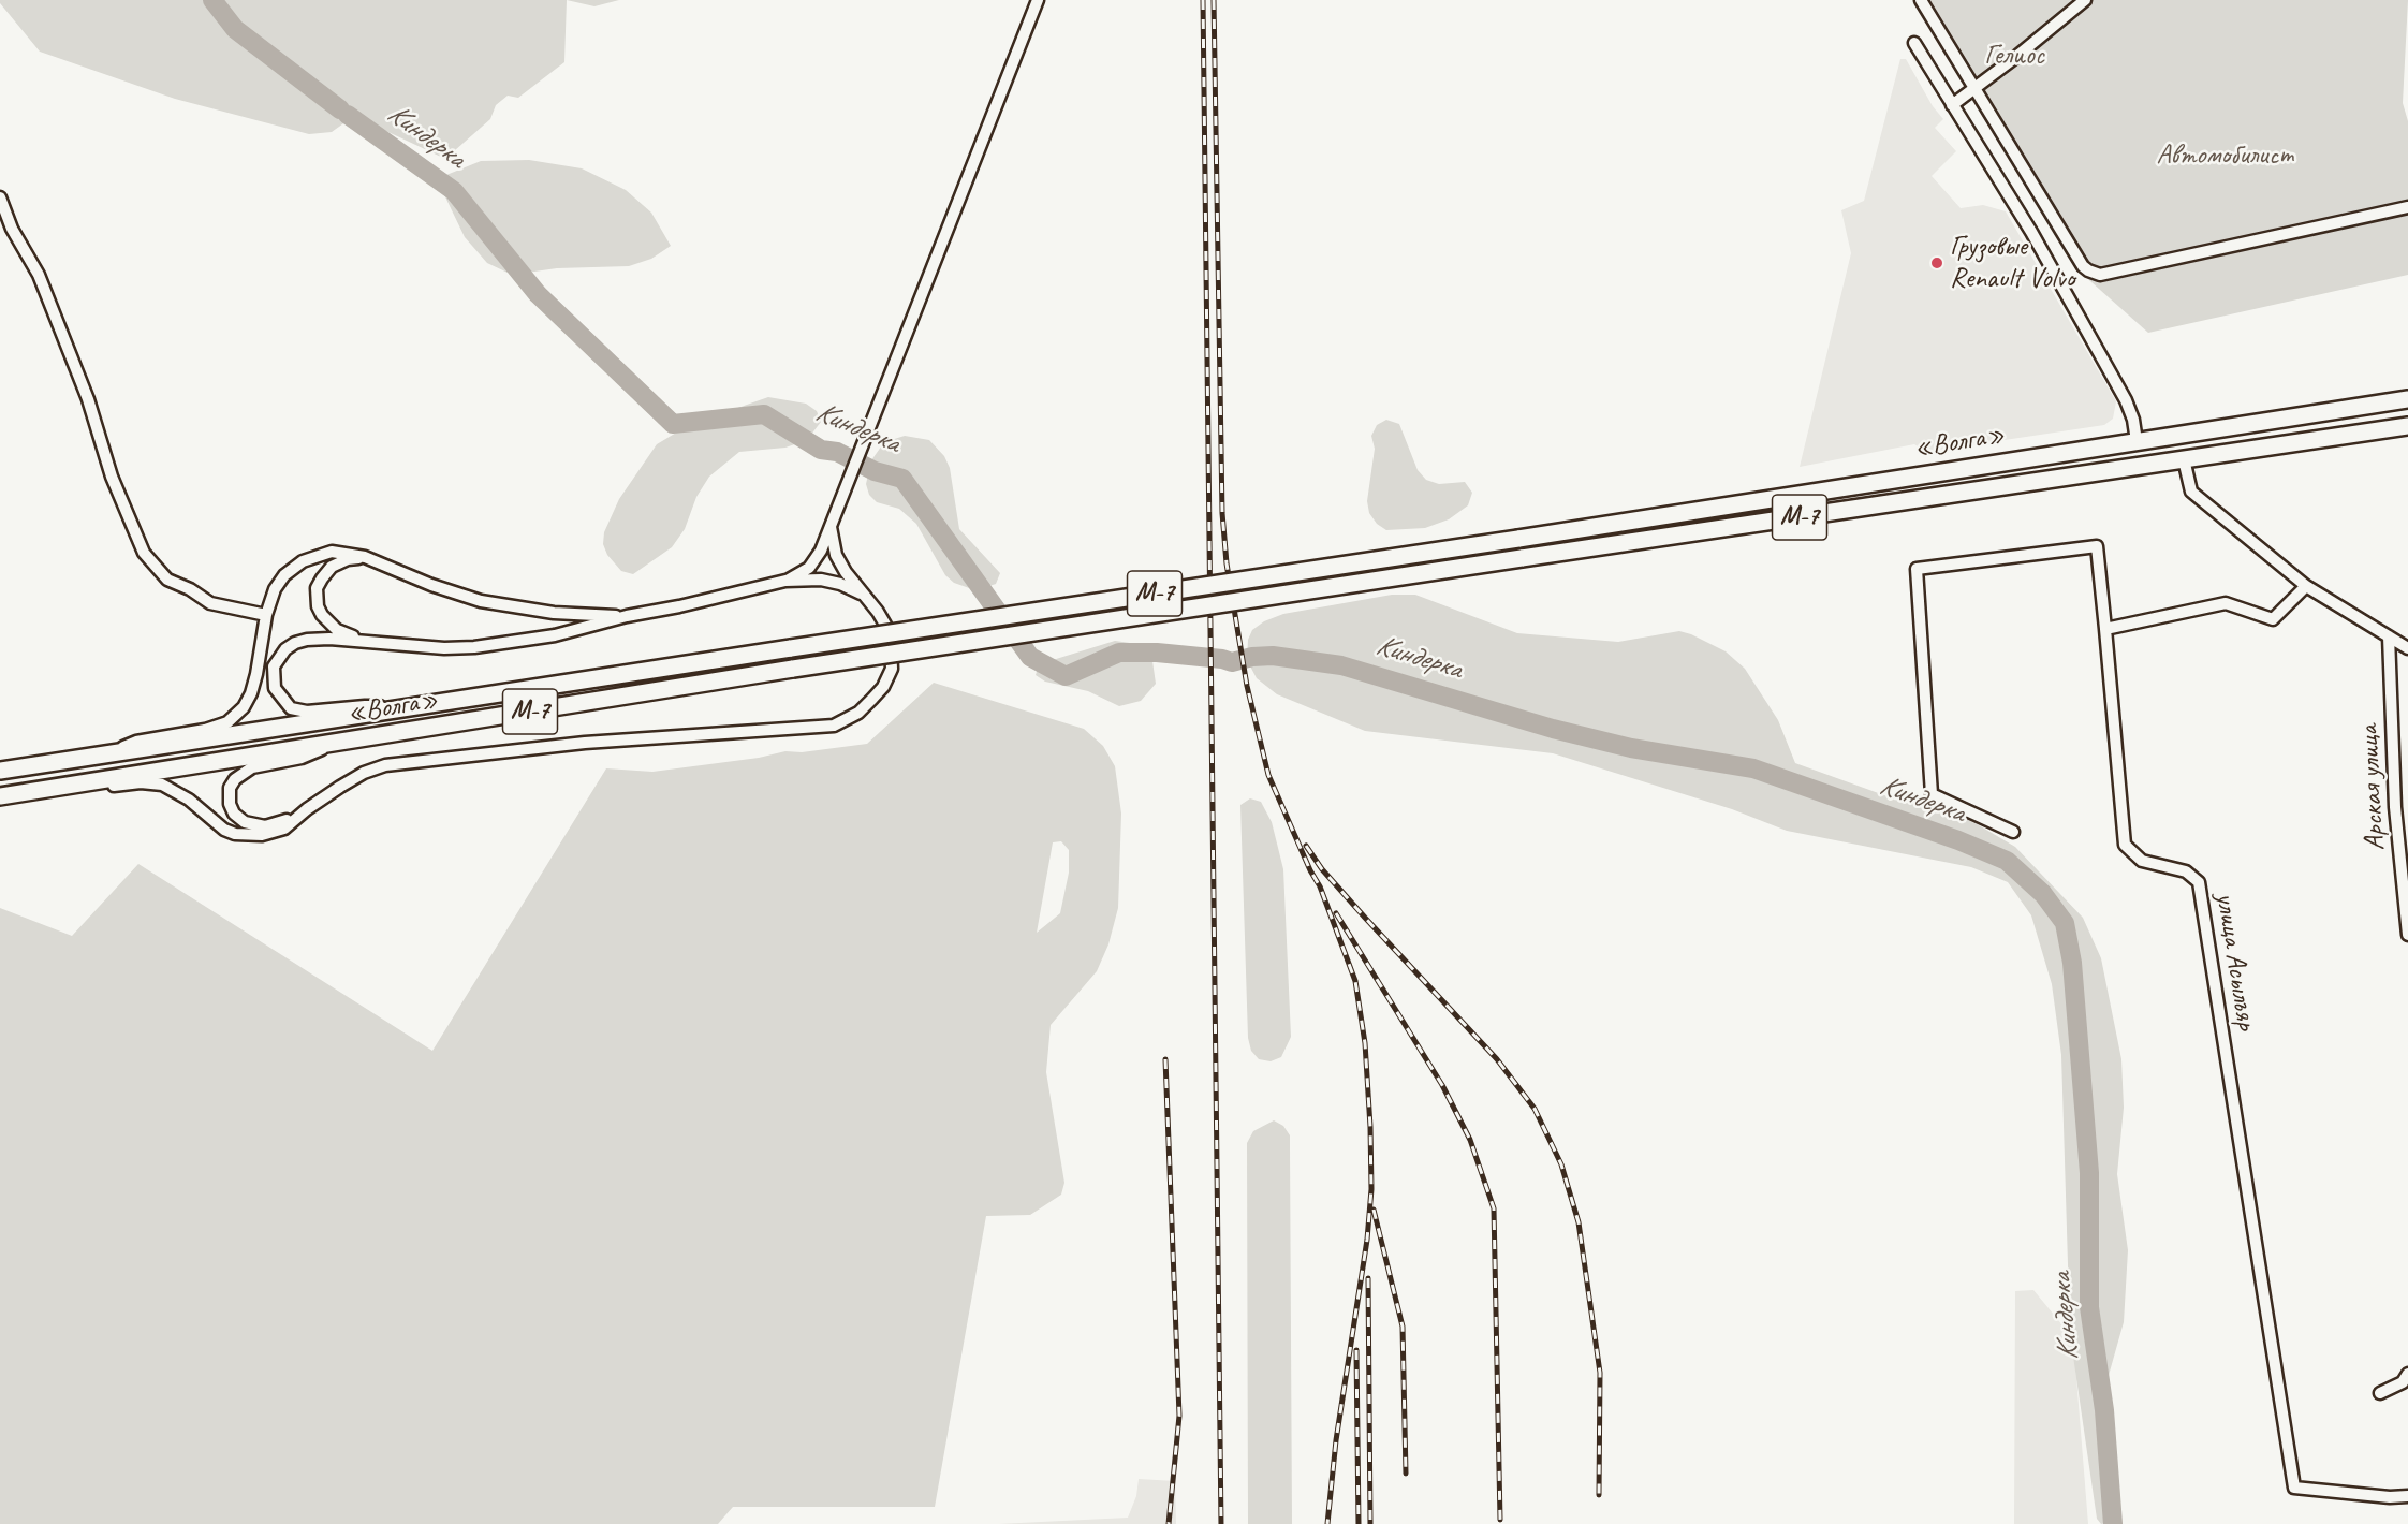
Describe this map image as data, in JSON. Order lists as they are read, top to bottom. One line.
{"streets":{"highway":["«Волга»","М-7"],"street":["Арская улица","улица Асылъяр"]},"water":["Киндерка"],"parks":["Гелиос","Автомобилист"],"places":["Грузовые Renault Volvo"]}
